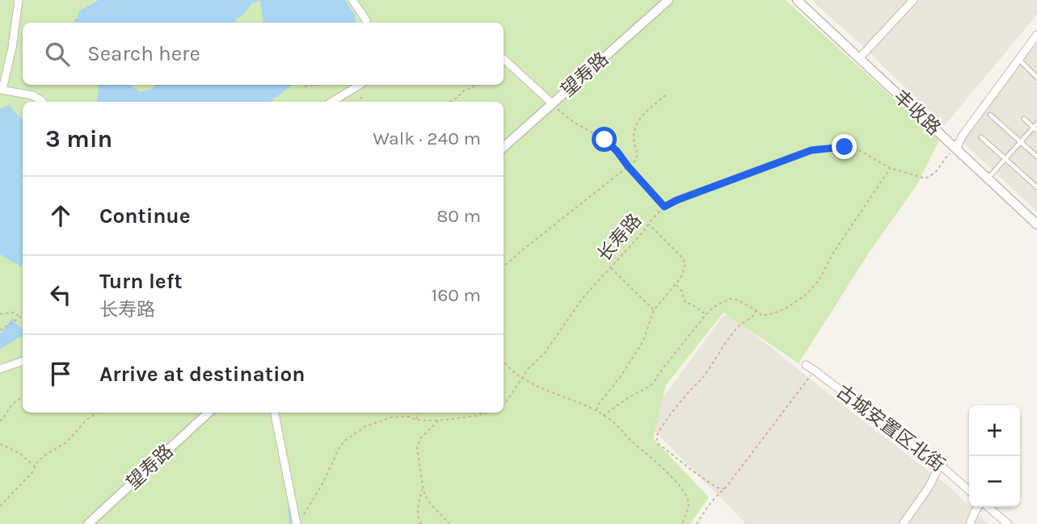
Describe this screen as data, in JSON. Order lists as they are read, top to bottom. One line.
{"streets":{"street":["望寿路","丰收路","古城安置区北街"],"path":["长寿路"]},"crossings":[["丰收路","长寿路"]],"page":{"search":"Search here","heading":["3 min","Walk · 240 m"],"list":[["Continue","80 m"],["Turn left","长寿路","160 m"],"Arrive at destination"],"map_buttons":["+","−"]}}
